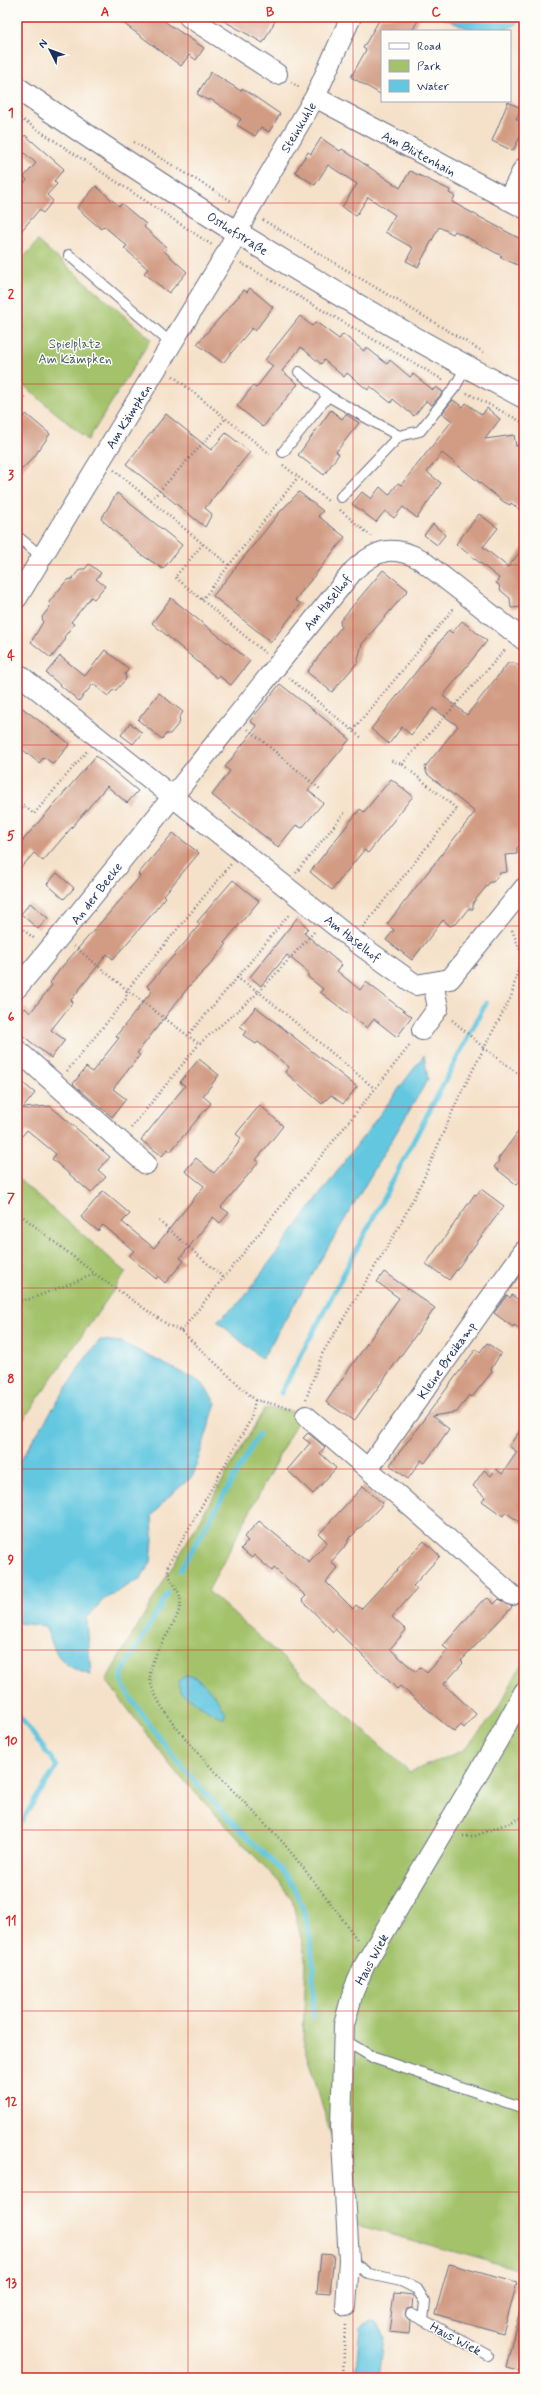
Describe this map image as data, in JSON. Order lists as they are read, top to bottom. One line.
{"streets":{"street":["Steinkuhle","Am Blütenhain","Osthofstraße","Am Kämpken","Am Haselhof","An der Beeke","Kleine Breikamp","Haus Wiek"]},"crossings":[["Steinkuhle","Am Blütenhain"],["Steinkuhle","Osthofstraße"],["Steinkuhle","Am Kämpken"],["Osthofstraße","Am Kämpken"],["Am Haselhof","An der Beeke"]],"parks":["Spielplatz Am Kämpken"],"legend":["Road","Park","Water"],"north":"top left","grid":{"columns":["A","B","C"],"rows":["1","2","3","4","5","6","7","8","9","10","11","12","13"]}}
